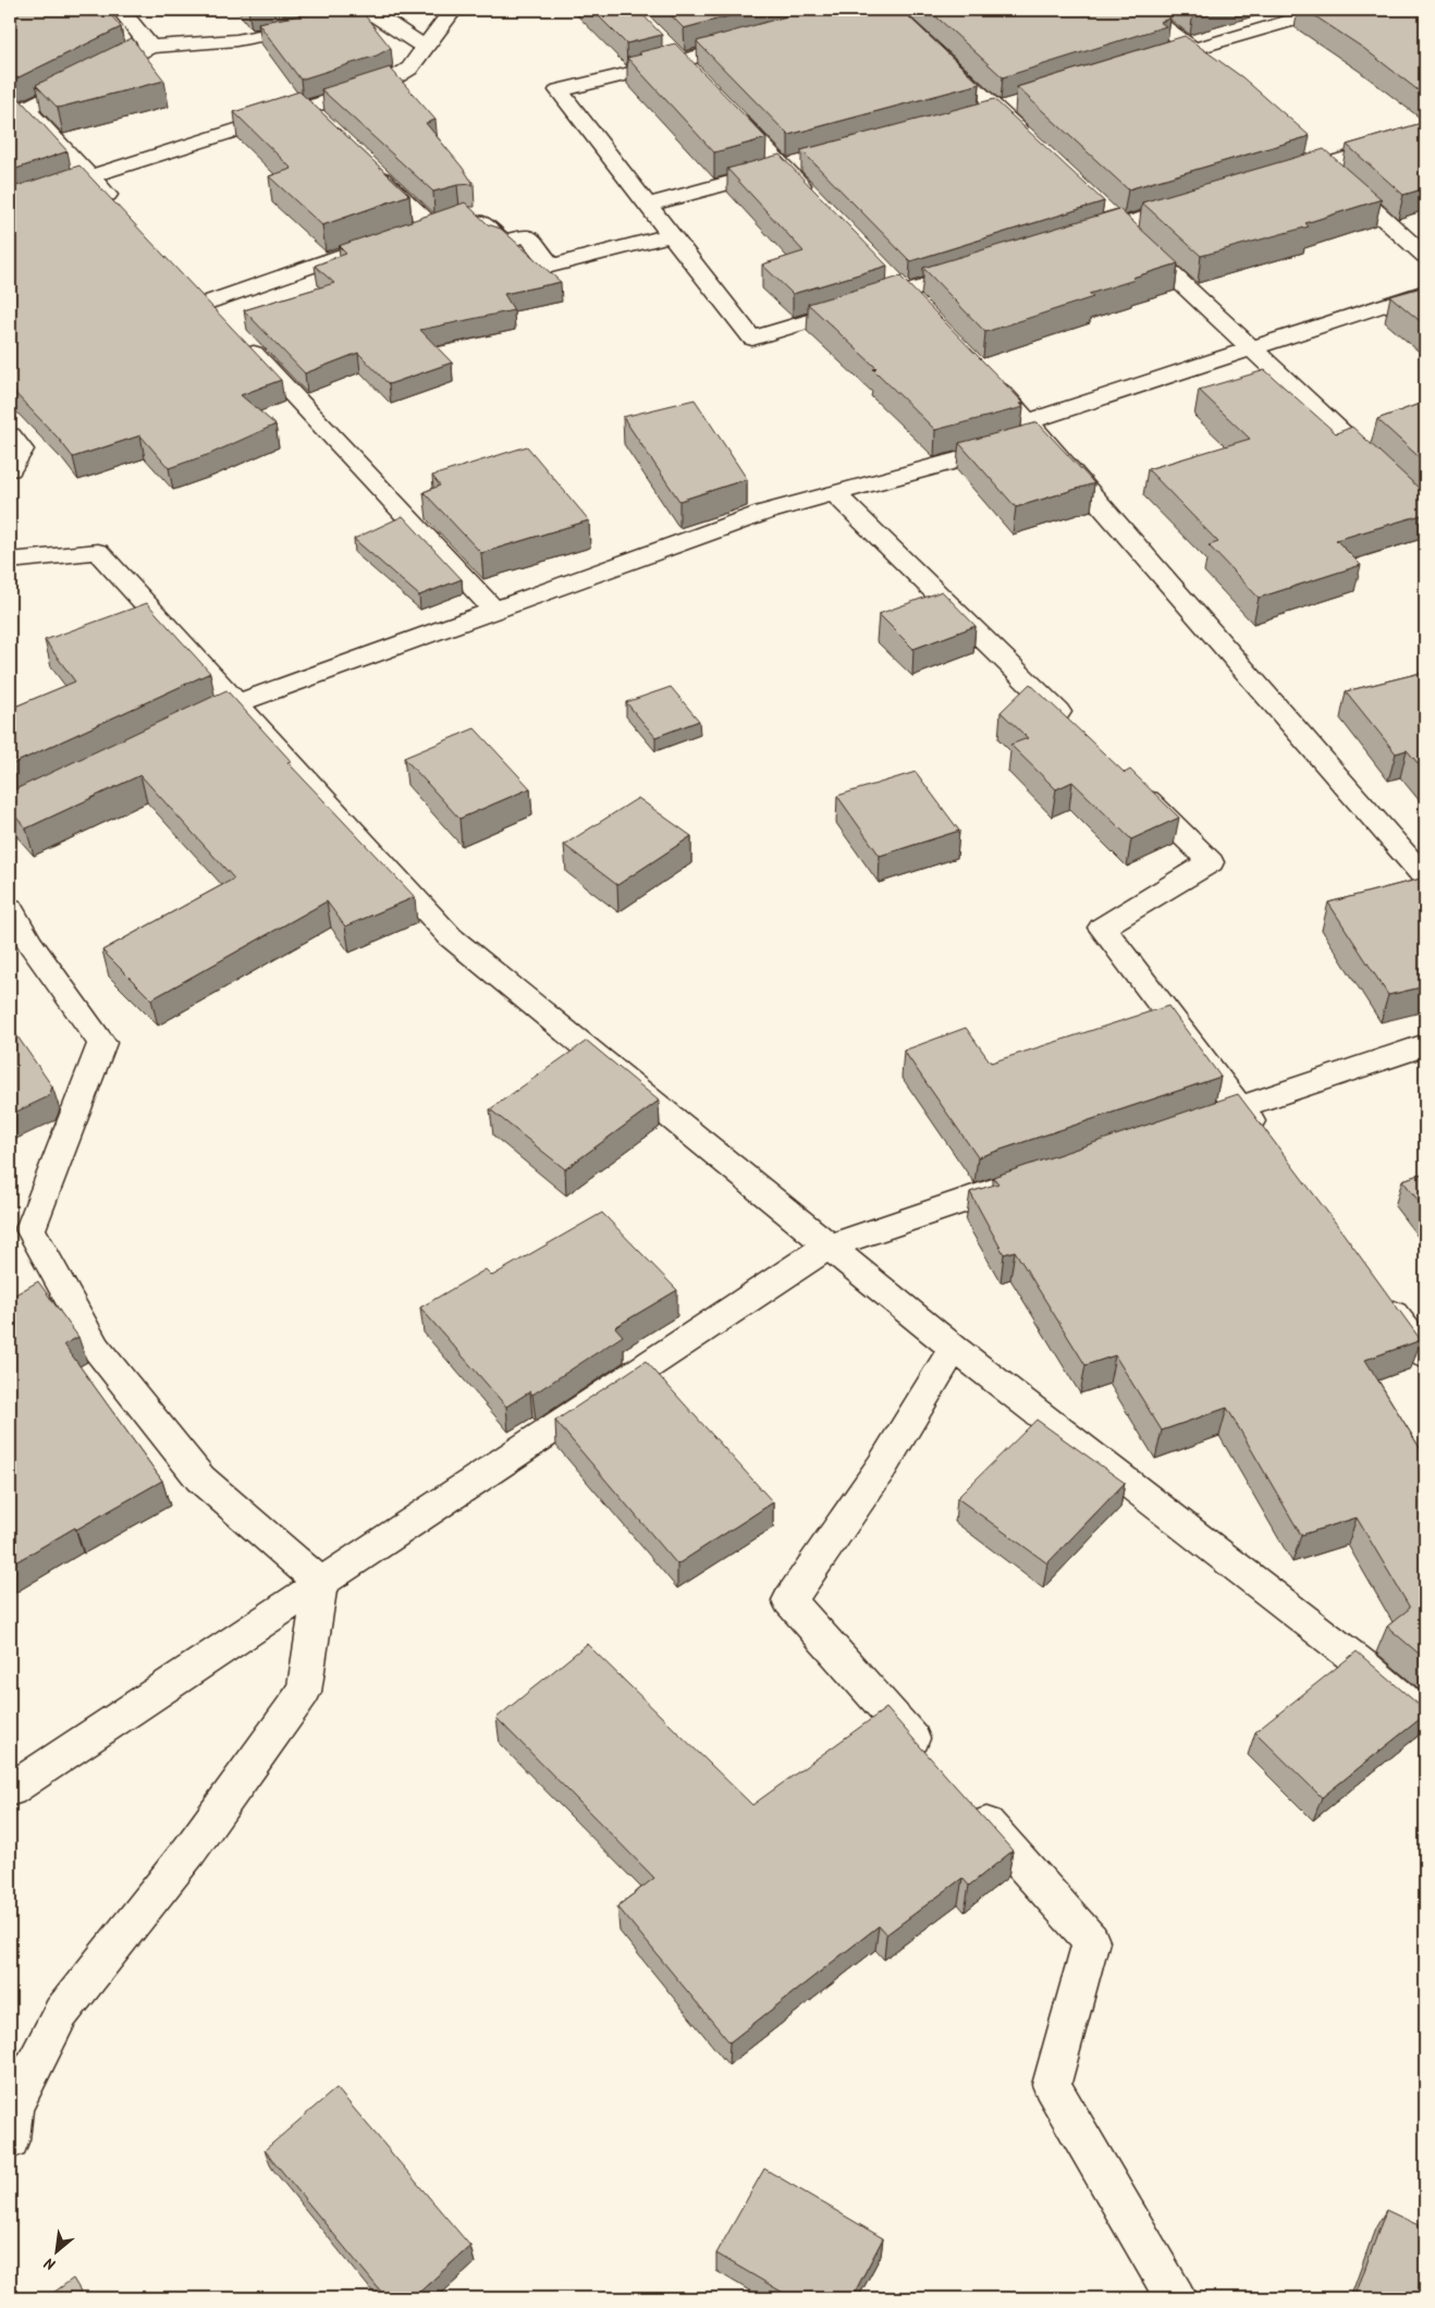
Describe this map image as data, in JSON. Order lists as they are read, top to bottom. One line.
{"north":"bottom left"}
